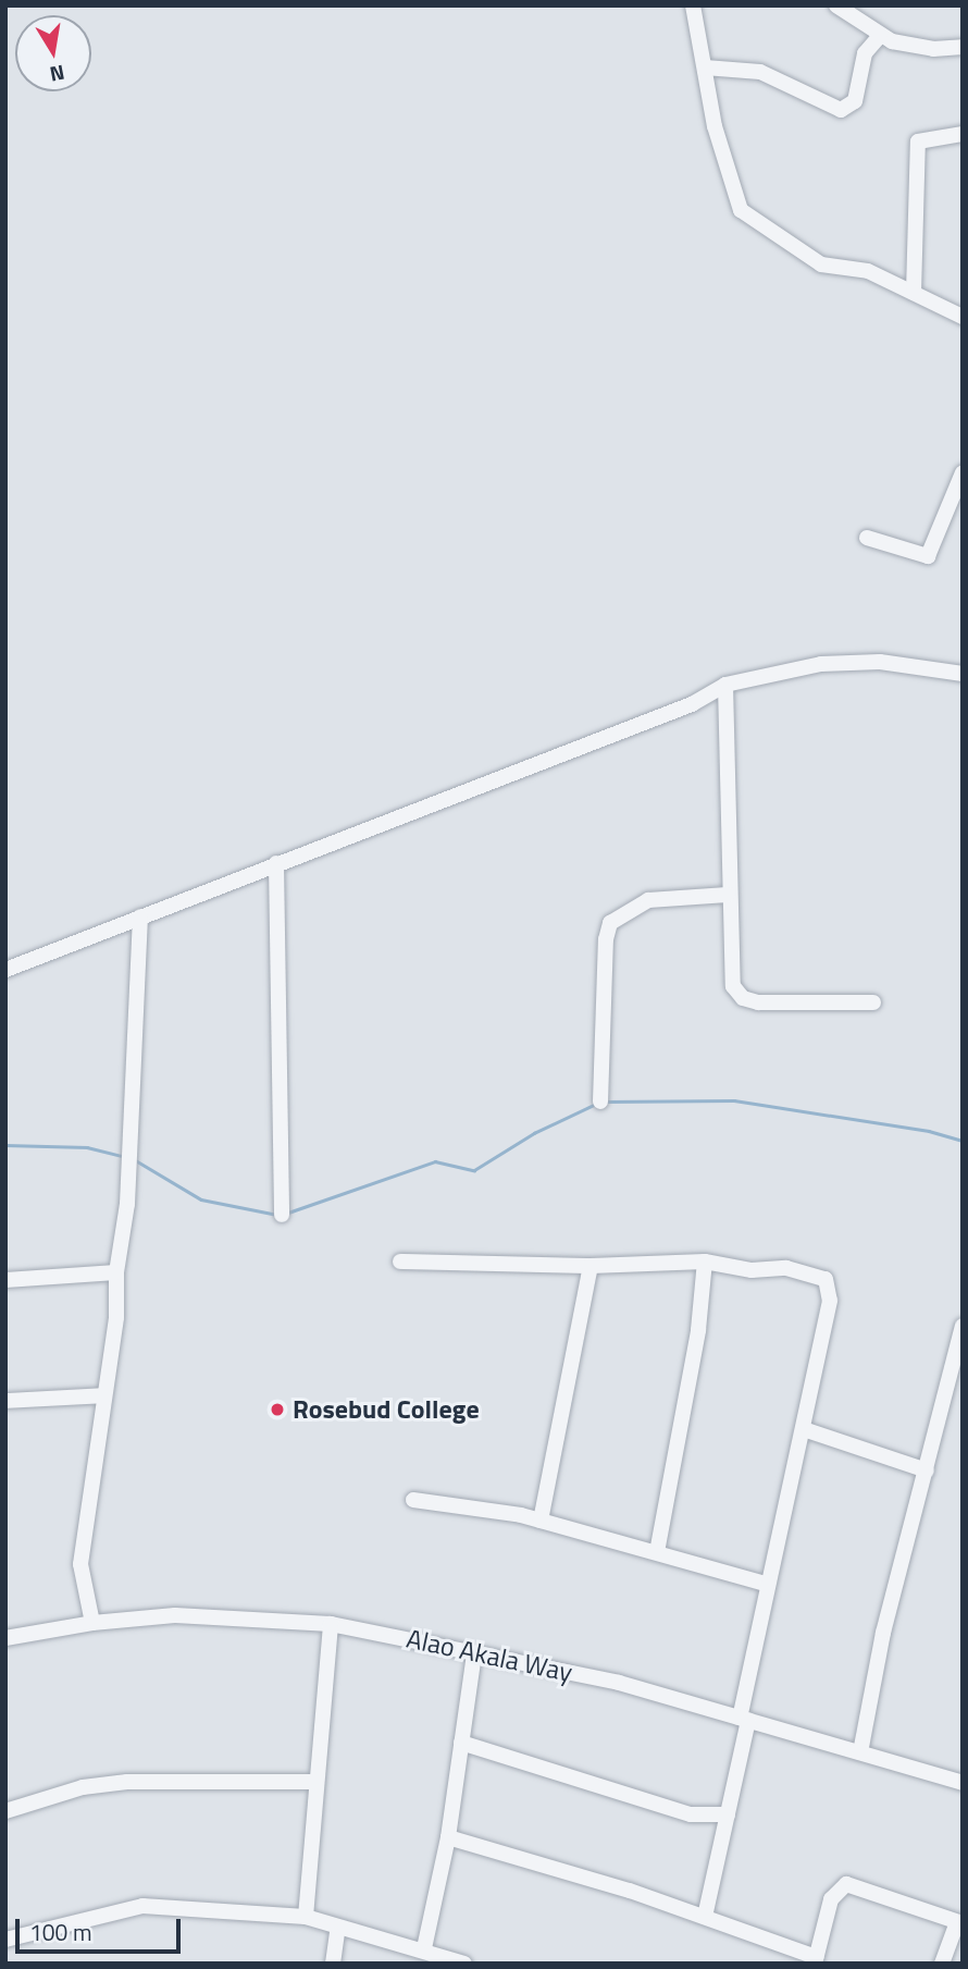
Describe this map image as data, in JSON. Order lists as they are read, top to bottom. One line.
{"streets":{"street":["Alao Akala Way"]},"places":["Rosebud College"],"scale_bar":"100 m","north":"bottom"}
